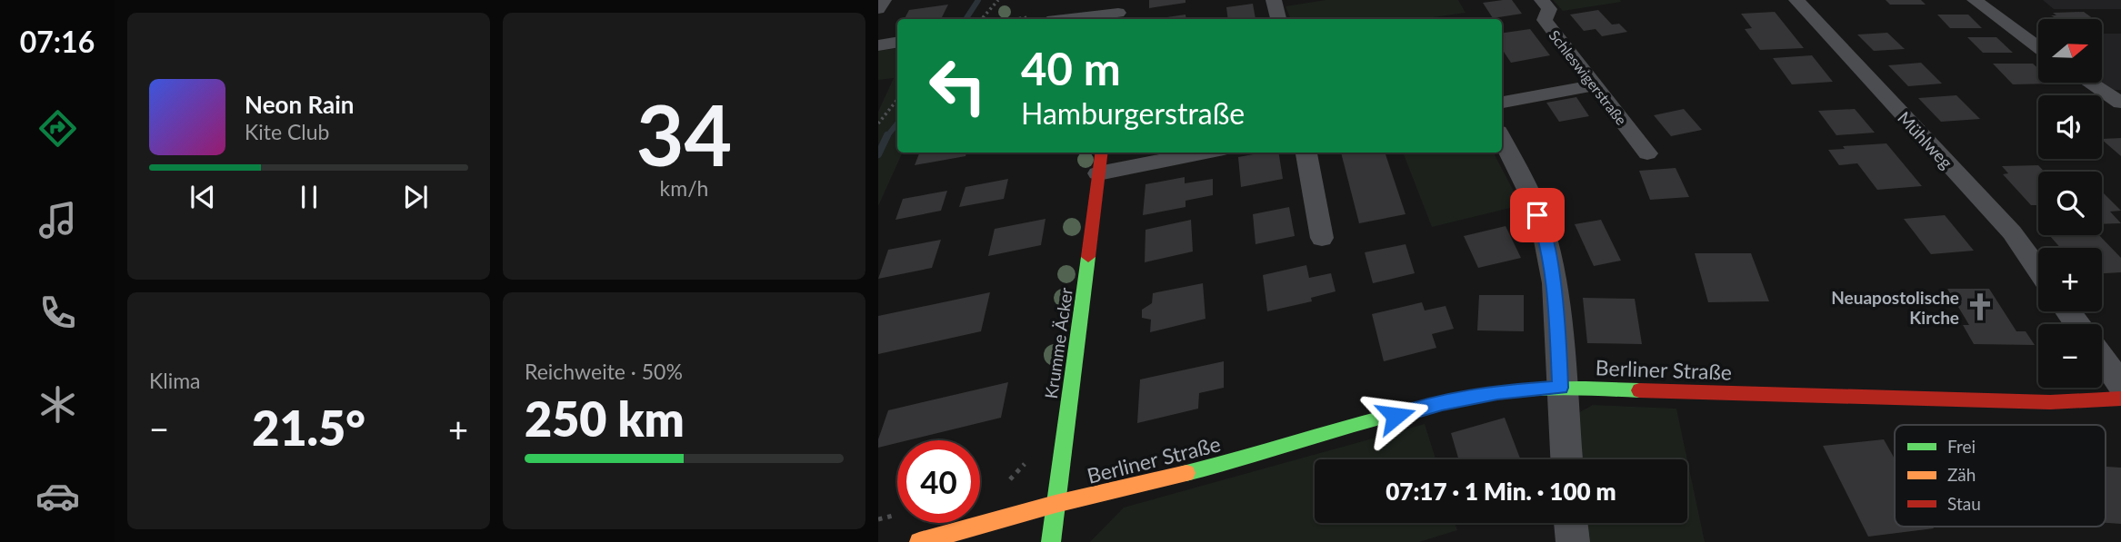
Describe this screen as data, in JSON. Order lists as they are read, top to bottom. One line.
{"streets":{"street":["Schleswigerstraße","Mühlweg","Krumme Äcker","Berliner Straße"]},"crossings":[["Krumme Äcker","Berliner Straße"]],"places":{"church":["Neuapostolische Kirche"]},"legend":["Frei","Zäh","Stau"],"north":"right","page":{"tabs":"07:16","tile":[["34","km/h"],"Klima",["Reichweite · 50%","250 km"]],"map_buttons":["+","−"],"turn":["40 m","Hamburgerstraße"],"song":["Neon Rain","Kite Club"],"heat":["−","21.5°","+"],"limit":"40","trip":"07:17 · 1 Min. · 100 m"}}
